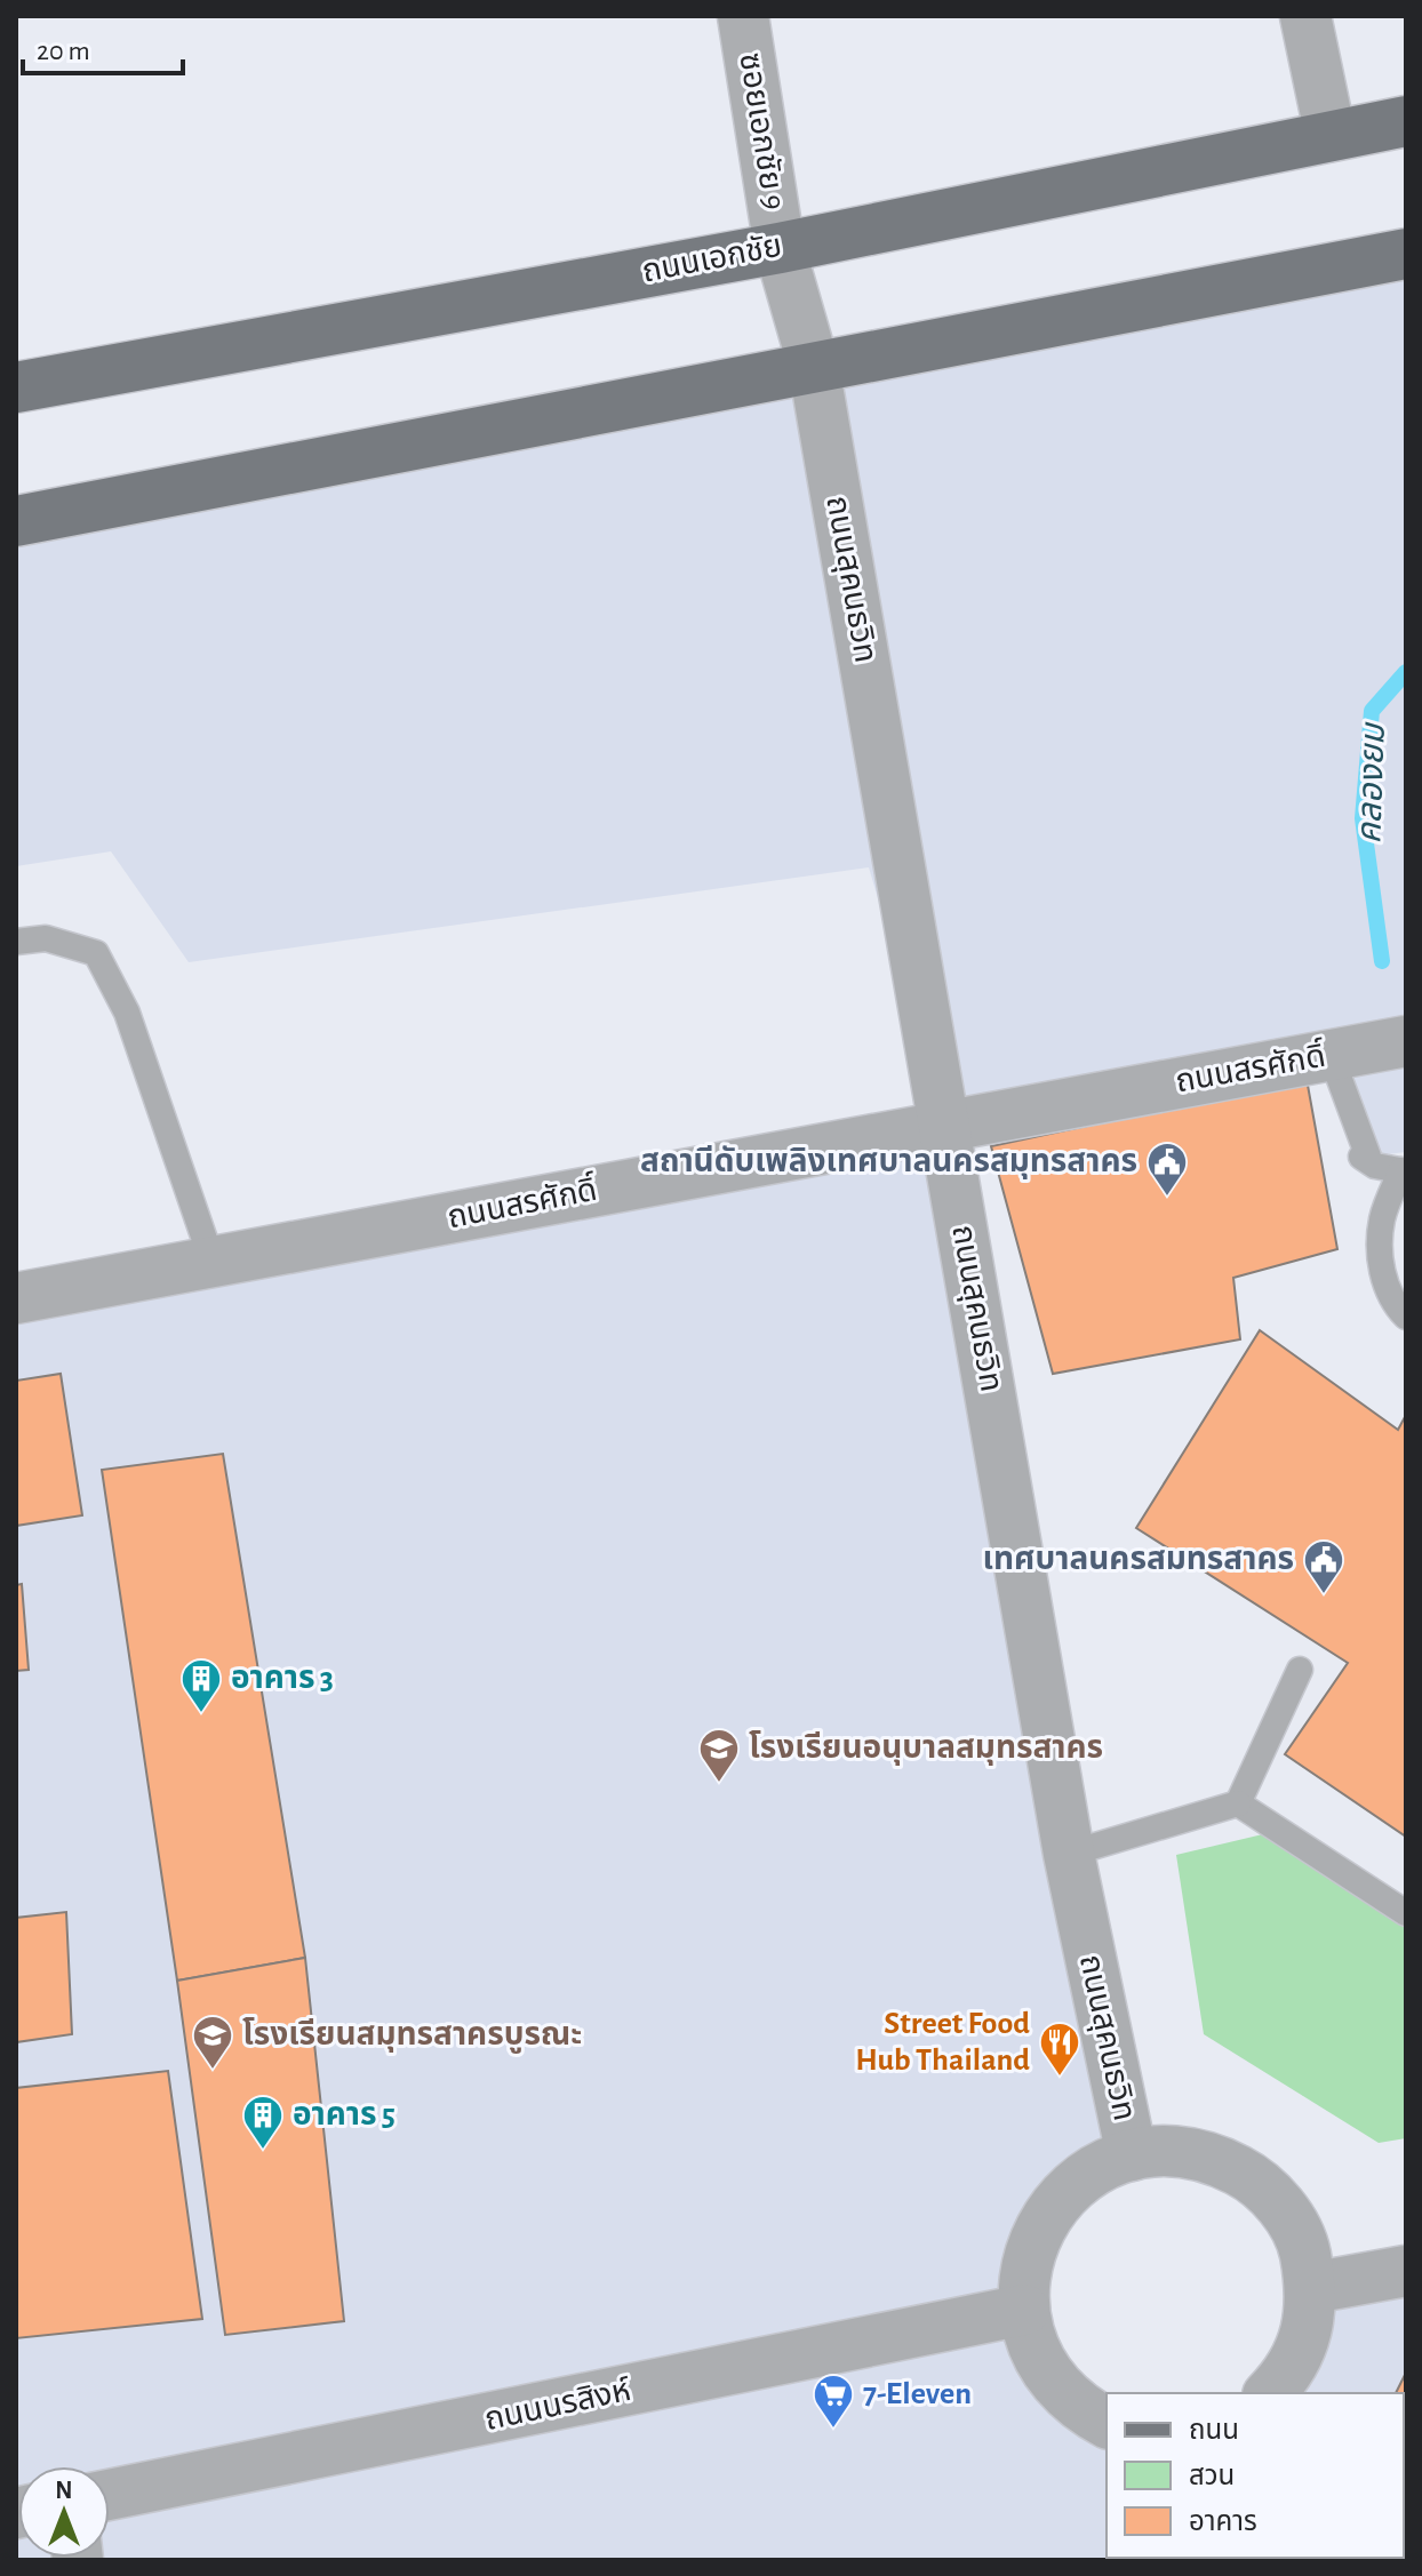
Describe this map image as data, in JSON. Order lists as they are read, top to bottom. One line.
{"streets":{"main road":["ถนนเอกชัย"],"street":["ซอยเอกชัย 9","ถนนสุคนธวิท","ถนนสรศักดิ์","ถนนนรสิงห์"]},"crossings":[["ซอยเอกชัย 9","ถนนเอกชัย"],["ซอยเอกชัย 9","ถนนสุคนธวิท"],["ถนนเอกชัย","ถนนสุคนธวิท"],["ถนนสุคนธวิท","ถนนสรศักดิ์"]],"water":["คลองยม"],"places":{"public building":["สถานีดับเพลิงเทศบาลนครสมุทรสาคร","เทศบาลนครสมทรสาคร"],"building":["อาคาร 3","อาคาร 5"],"school or university":["โรงเรียนอนุบาลสมุทรสาคร","โรงเรียนสมุทรสาครบูรณะ"],"restaurant":["Street Food Hub Thailand"],"supermarket":["7-Eleven"]},"legend":["ถนน","สวน","อาคาร"],"scale_bar":"20 m","north":"top"}
